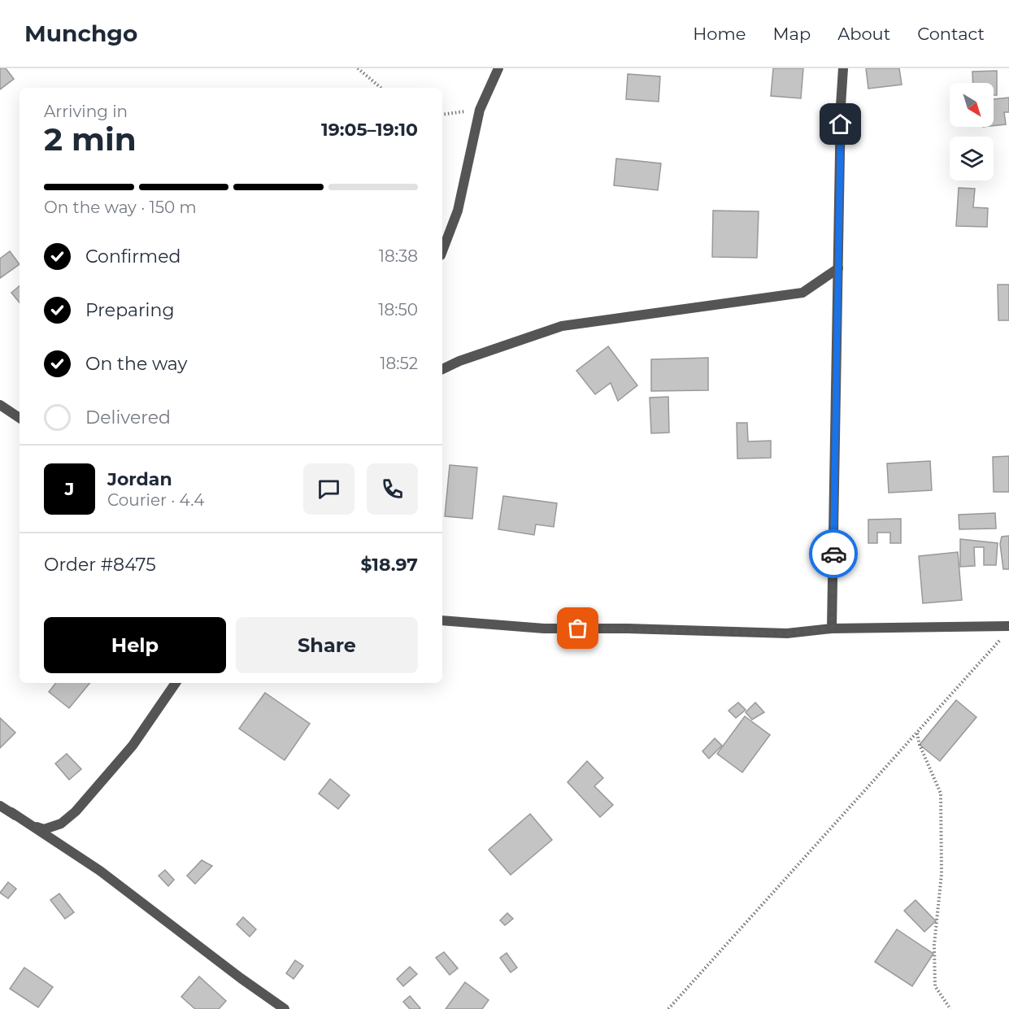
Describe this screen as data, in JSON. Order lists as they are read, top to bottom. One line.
{"north":"bottom right","page":{"header":"Munchgo","nav":["Home","Map","About","Contact"],"heading":["2 min","Arriving in","19:05–19:10"],"panel":["Jordan","Courier · 4.4","Order #8475","$18.97"],"bar":"On the way · 150 m","list":[["Confirmed","18:38"],["Preparing","18:50"],["On the way","18:52"],"Delivered"],"round":"J","buttons":["Help","Share"]}}
